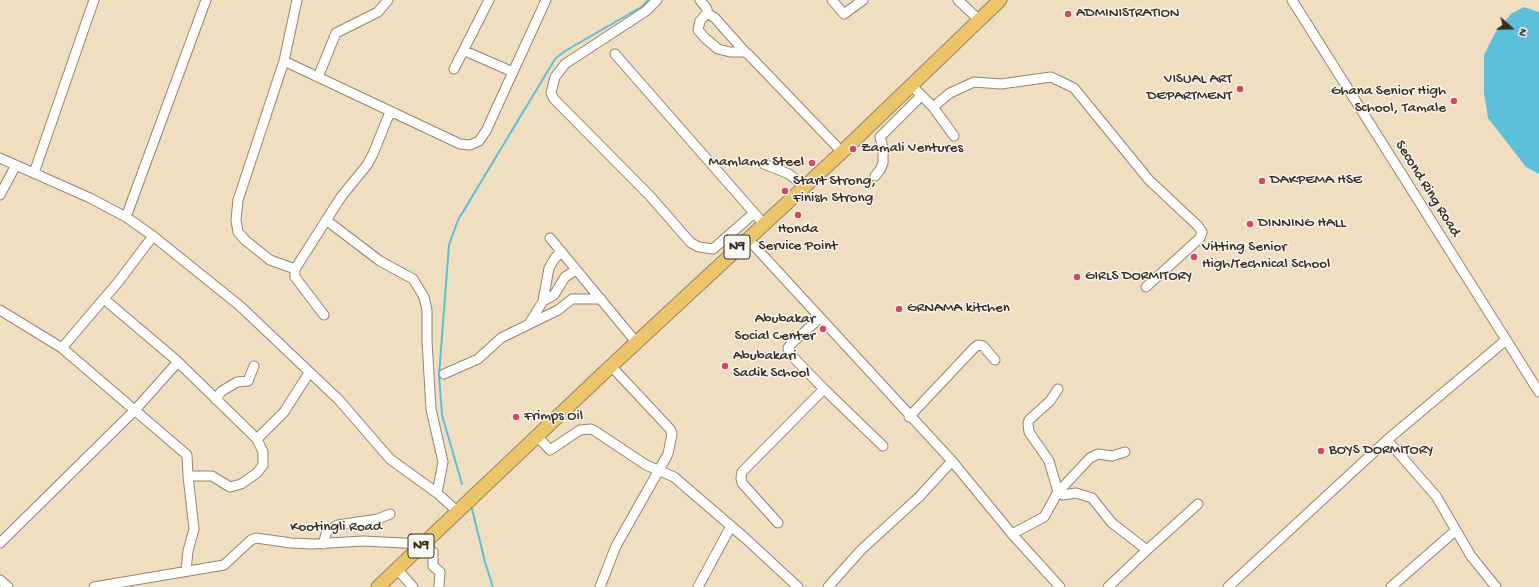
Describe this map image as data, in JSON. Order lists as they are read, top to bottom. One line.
{"streets":{"highway":["N9"],"street":["Second Ring Road","Kootingli Road"]},"crossings":[["N9","Kootingli Road"]],"places":["ADMINISTRATION","VISUAL ART DEPARTMENT","Ghana Senior High School, Tamale","Zamali Ventures","Mamlama Steel","DAKPEMA HSE","Start Strong, Finish Strong","Honda Service Point","DINNING HALL","Vitting Senior High/Technical School","GIRLS DORMITORY","GRNAMA kitchen","Abubakar Social Center","Abubakari Sadik School","Frimps Oil","BOYS DORMITORY"],"north":"right"}
